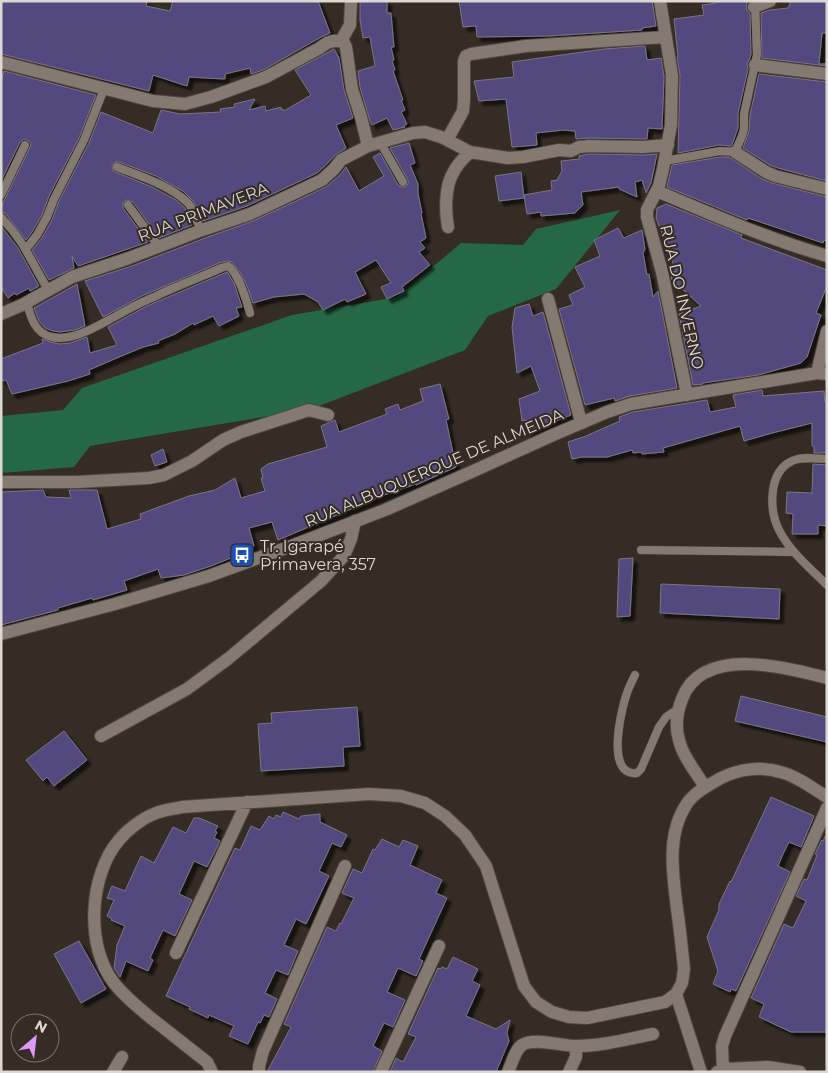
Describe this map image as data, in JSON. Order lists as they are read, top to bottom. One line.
{"streets":{"street":["RUA PRIMAVERA","RUA DO INVERNO","RUA ALBUQUERQUE DE ALMEIDA"]},"crossings":[["RUA PRIMAVERA","RUA DO INVERNO"],["RUA DO INVERNO","RUA ALBUQUERQUE DE ALMEIDA"]],"places":{"bus stop":["Tr. Igarapé Primavera, 357"]},"north":"top right"}
